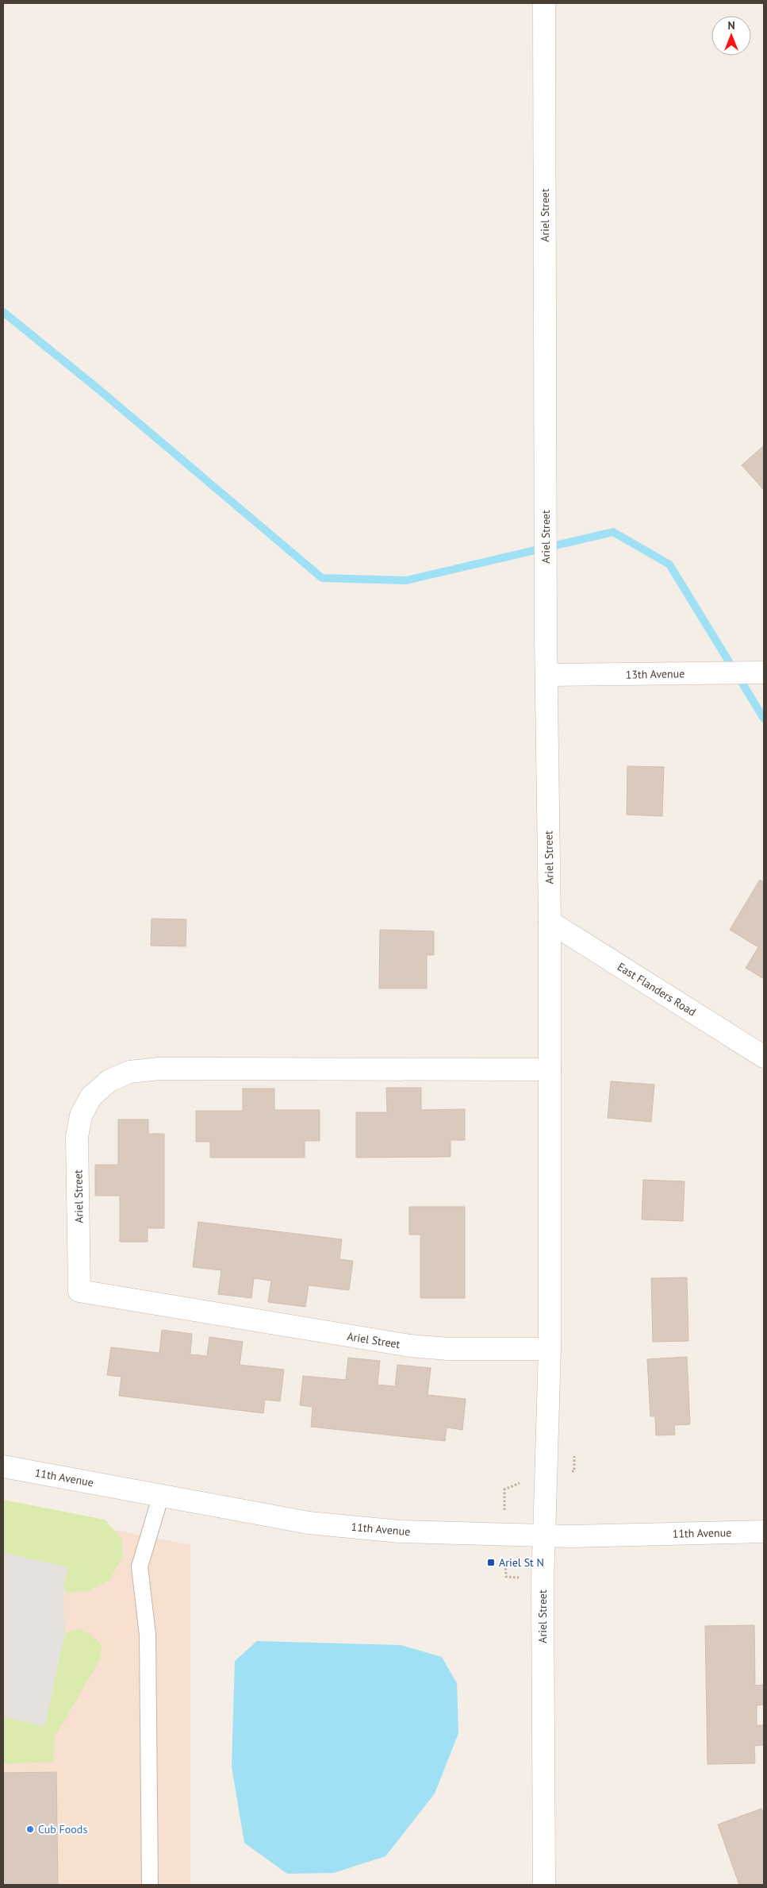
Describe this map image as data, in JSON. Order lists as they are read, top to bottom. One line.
{"streets":{"street":["Ariel Street","13th Avenue","East Flanders Road","11th Avenue"]},"crossings":[["Ariel Street","13th Avenue"],["Ariel Street","East Flanders Road"],["Ariel Street","11th Avenue"]],"places":{"transit":["Ariel St N"],"other":["Cub Foods"]},"north":"top"}
